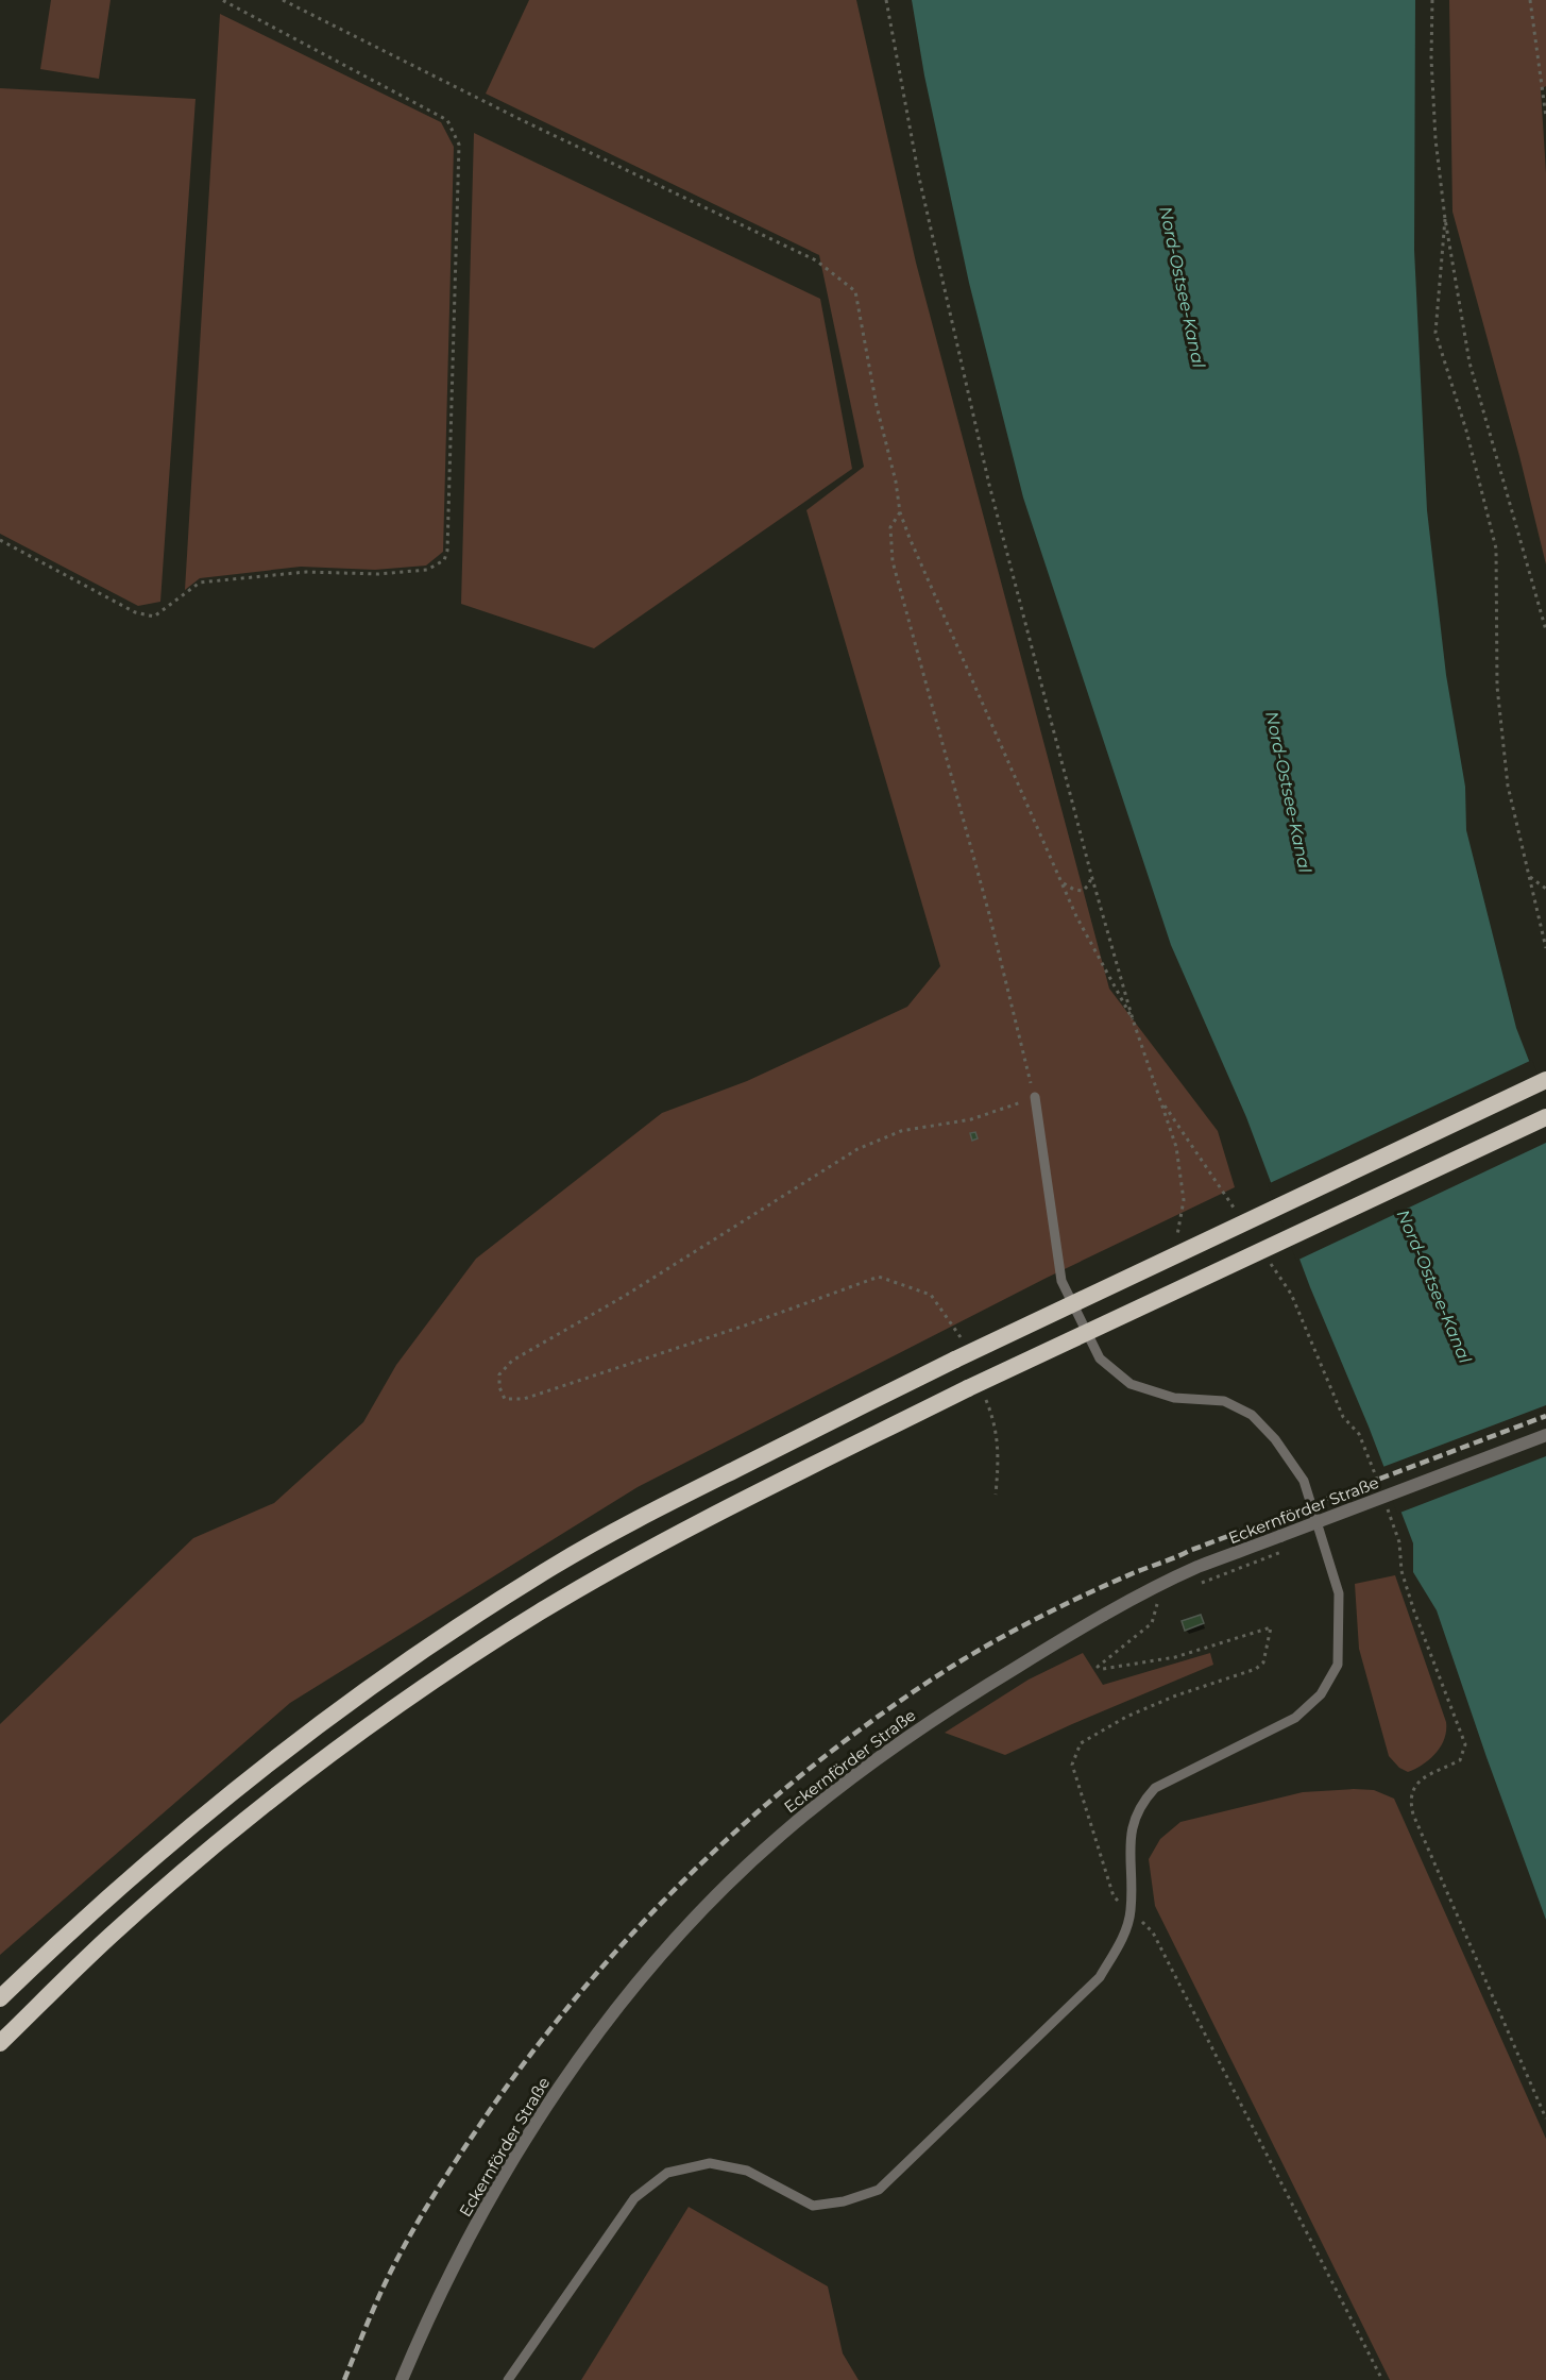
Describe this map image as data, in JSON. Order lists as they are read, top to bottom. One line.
{"streets":{"street":["Eckernförder Straße"]},"water":["Nord-Ostsee-Kanal"]}
